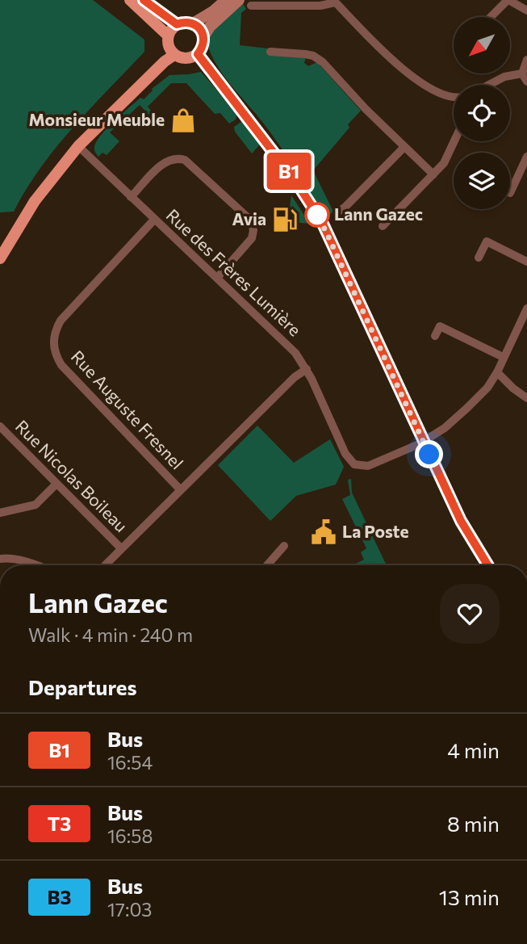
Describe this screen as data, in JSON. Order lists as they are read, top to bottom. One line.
{"streets":{"street":["Rue des Frères Lumière","Rue Auguste Fresnel","Rue Nicolas Boileau"]},"crossings":[["Rue des Frères Lumière","Rue Auguste Fresnel"]],"places":{"shop":["Monsieur Meuble"],"other":["Lann Gazec"],"fuel station":["Avia"],"public building":["La Poste"]},"lines":["bus line B1"],"north":"bottom left","page":{"on_map":"B1","heading":[["Lann Gazec","Walk · 4 min · 240 m"],"Departures"],"list":[{"mark":"B1","name":"Bus","note":"16:54","value":"4 min"},{"mark":"T3","name":"Bus","note":"16:58","value":"8 min"},{"mark":"B3","name":"Bus","note":"17:03","value":"13 min"}]}}
